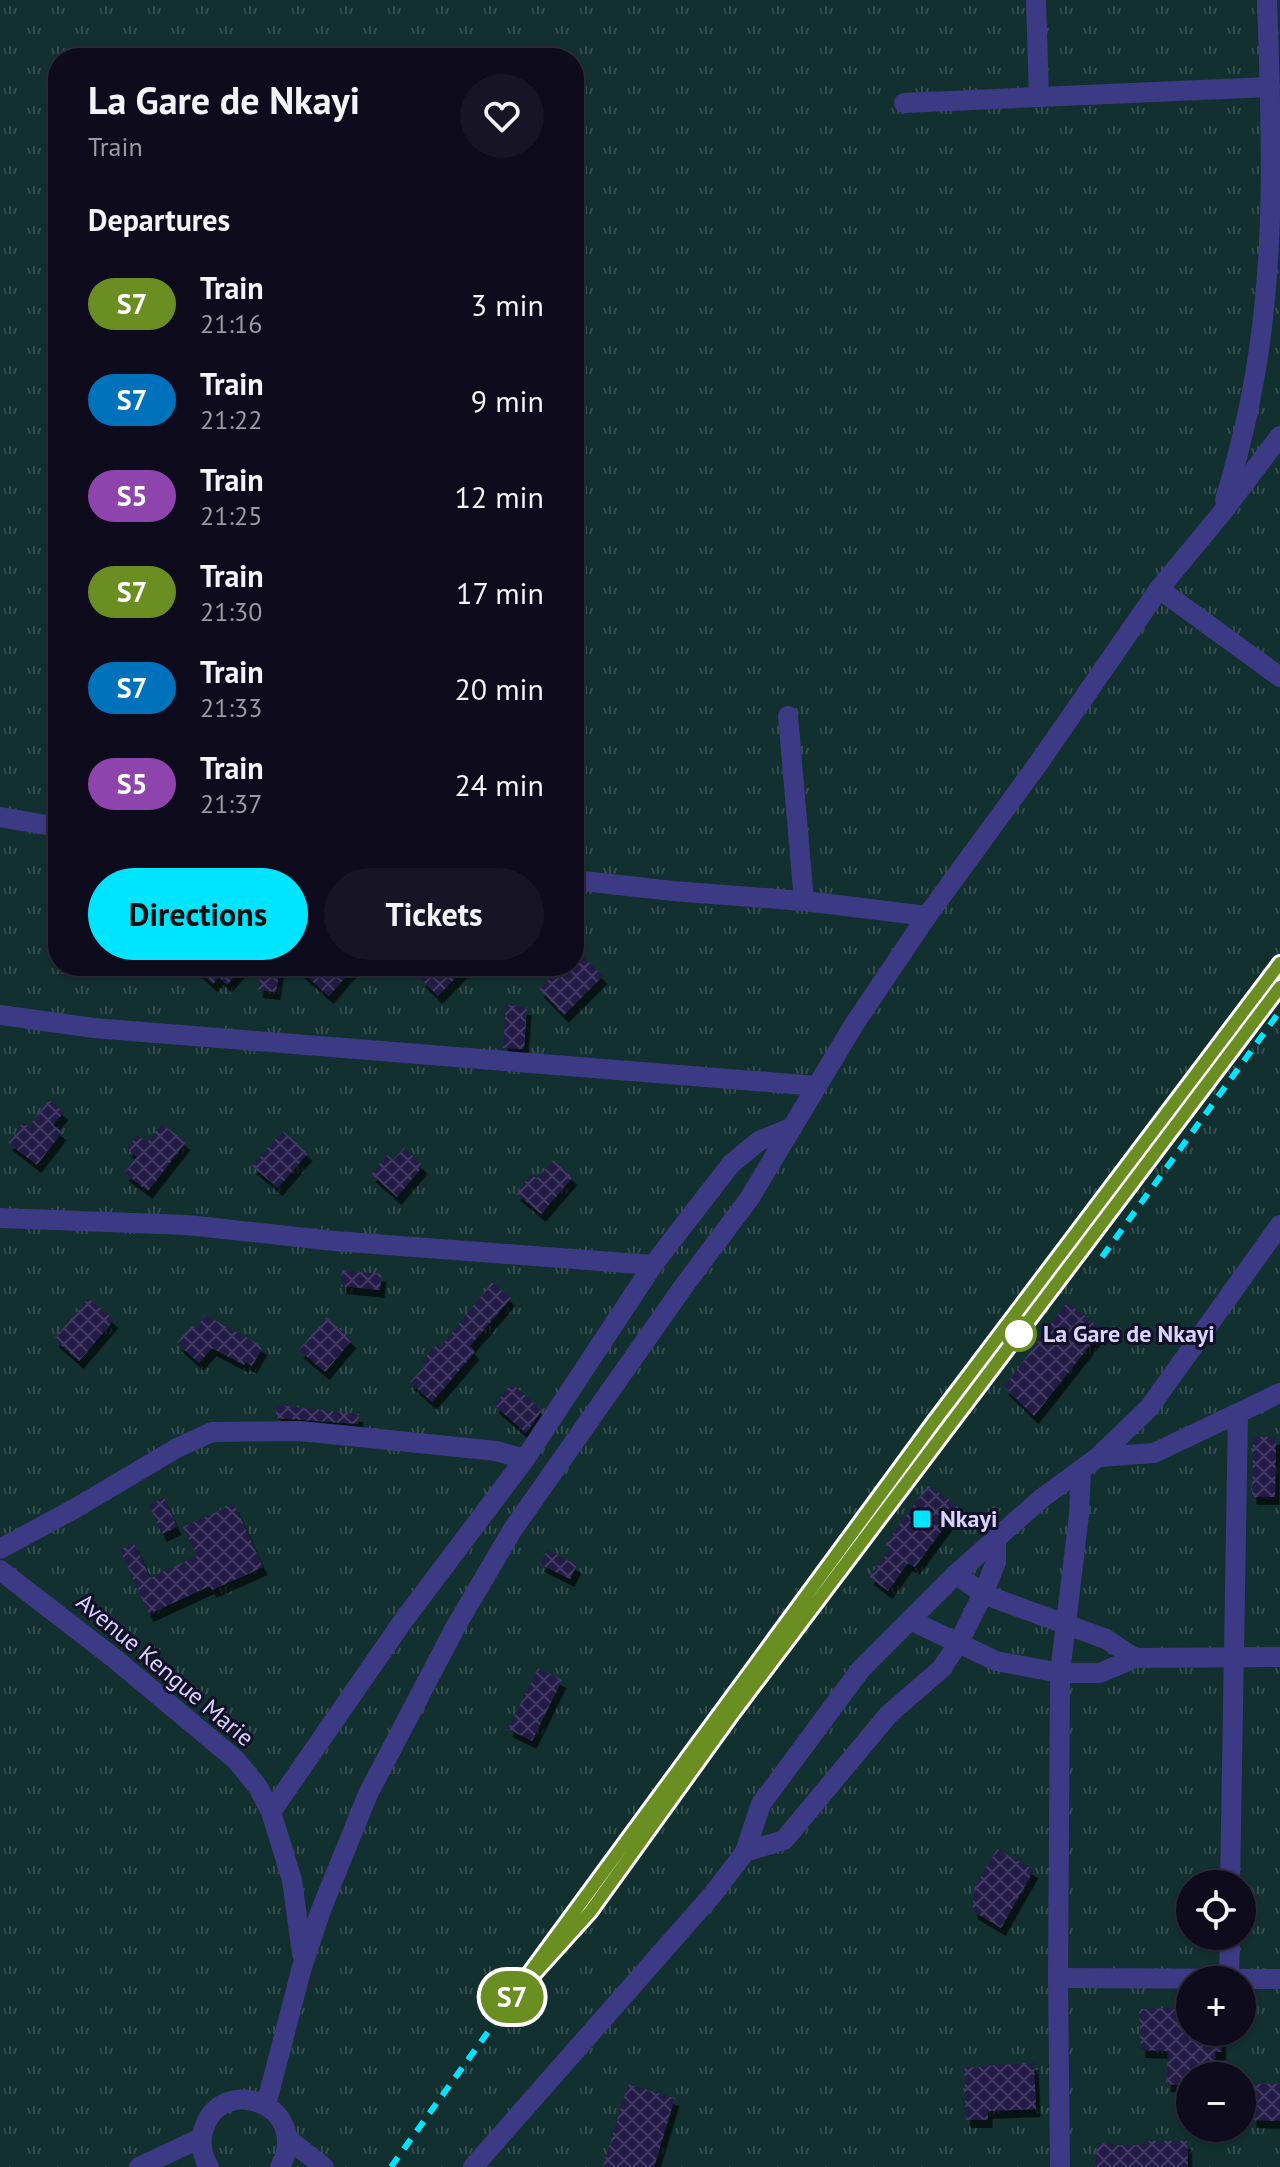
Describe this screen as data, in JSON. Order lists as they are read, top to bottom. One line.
{"streets":{"street":["Avenue Kengue Marie"]},"places":{"other":["La Gare de Nkayi"],"transit":["Nkayi"]},"page":{"on_map":"S7","heading":[["La Gare de Nkayi","Train"],"Departures"],"list":[{"mark":"S7","name":"Train","note":"21:16","value":"3 min"},{"mark":"S7","name":"Train","note":"21:22","value":"9 min"},{"mark":"S5","name":"Train","note":"21:25","value":"12 min"},{"mark":"S7","name":"Train","note":"21:30","value":"17 min"},{"mark":"S7","name":"Train","note":"21:33","value":"20 min"},{"mark":"S5","name":"Train","note":"21:37","value":"24 min"}],"buttons":["Directions","Tickets"],"map_buttons":["+","−"]}}
